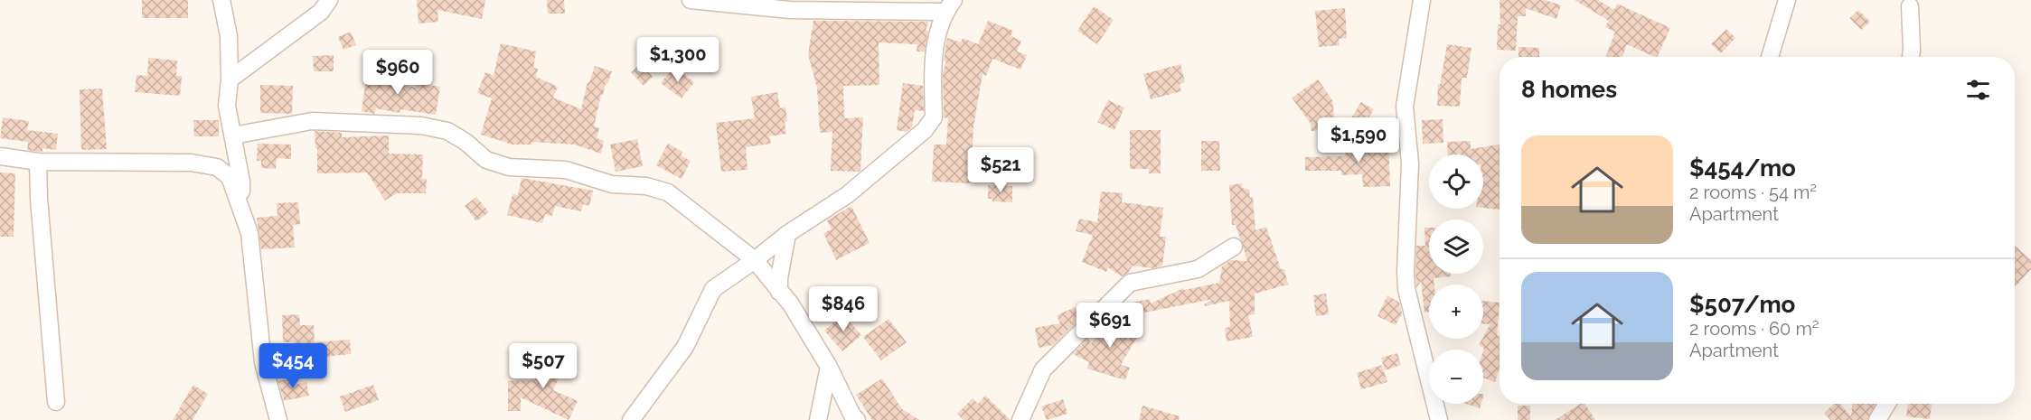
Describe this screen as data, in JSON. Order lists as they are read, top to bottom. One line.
{"page":{"price":["$1,300","$960","$1,590","$521","$846","$691","$454","$507"],"heading":"8 homes","list":[{"name":"$454/mo","note":"2 rooms · 54 m² · Apartment"},{"name":"$507/mo","note":"2 rooms · 60 m² · Apartment"}],"map_buttons":["+","−"]}}
